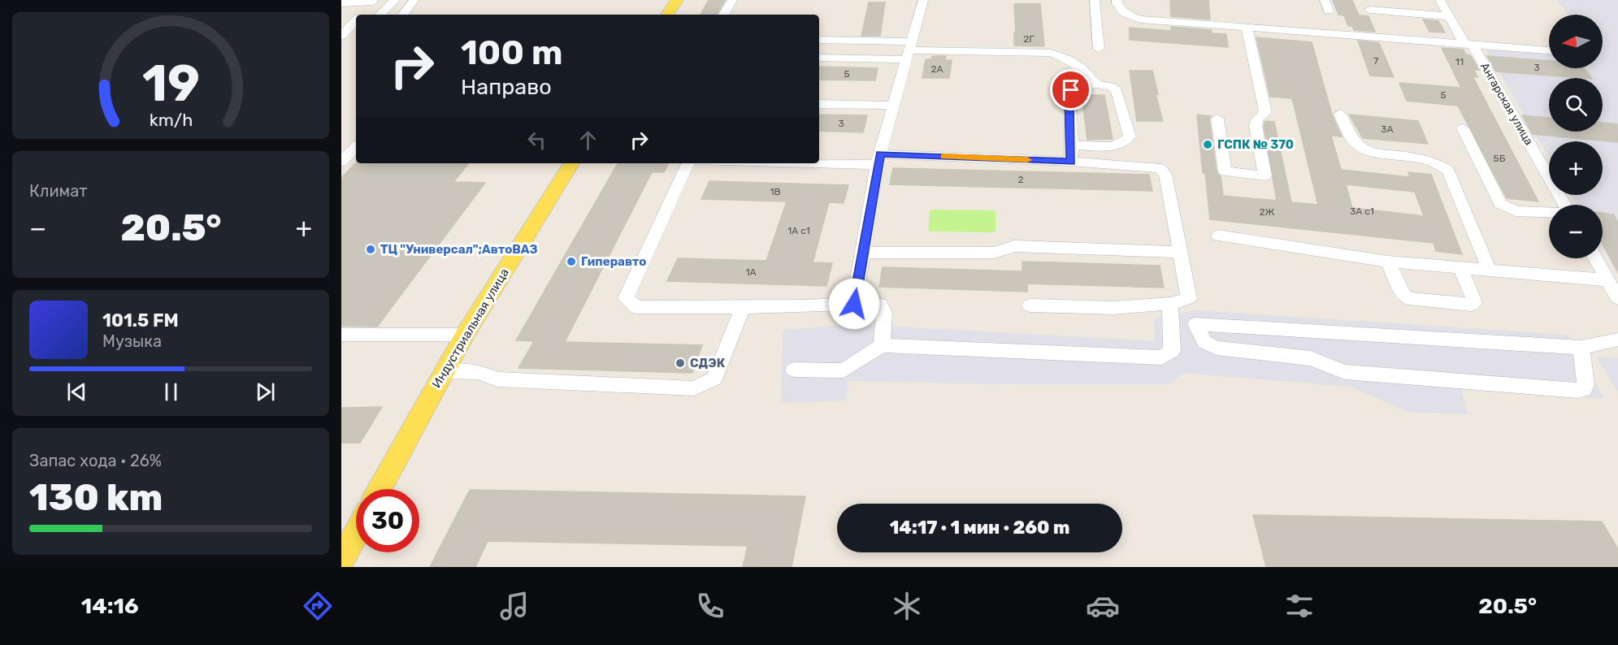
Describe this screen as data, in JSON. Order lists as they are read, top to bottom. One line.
{"streets":{"main road":["Индустриальная улица"],"street":["Ангарская улица"]},"places":["ГСПК № 370","ТЦ \"Универсал\";АвтоВАЗ","Гиперавто","СДЭК"],"house_numbers":["2Г","7","11","3","2А","5","5","3","3А","5Б","2","1В","3А с1","2Ж","1А с1","1А"],"north":"left","page":{"map_buttons":["+","−"],"turn":["100 m","Направо"],"tile":["Климат",["Запас хода · 26%","130 km"]],"heat":["−","20.5°","+"],"song":["101.5 FM","Музыка"],"limit":"30","trip":"14:17 · 1 мин · 260 m","tabs":["14:16","20.5°"],"gauge":["19","km/h"]}}
